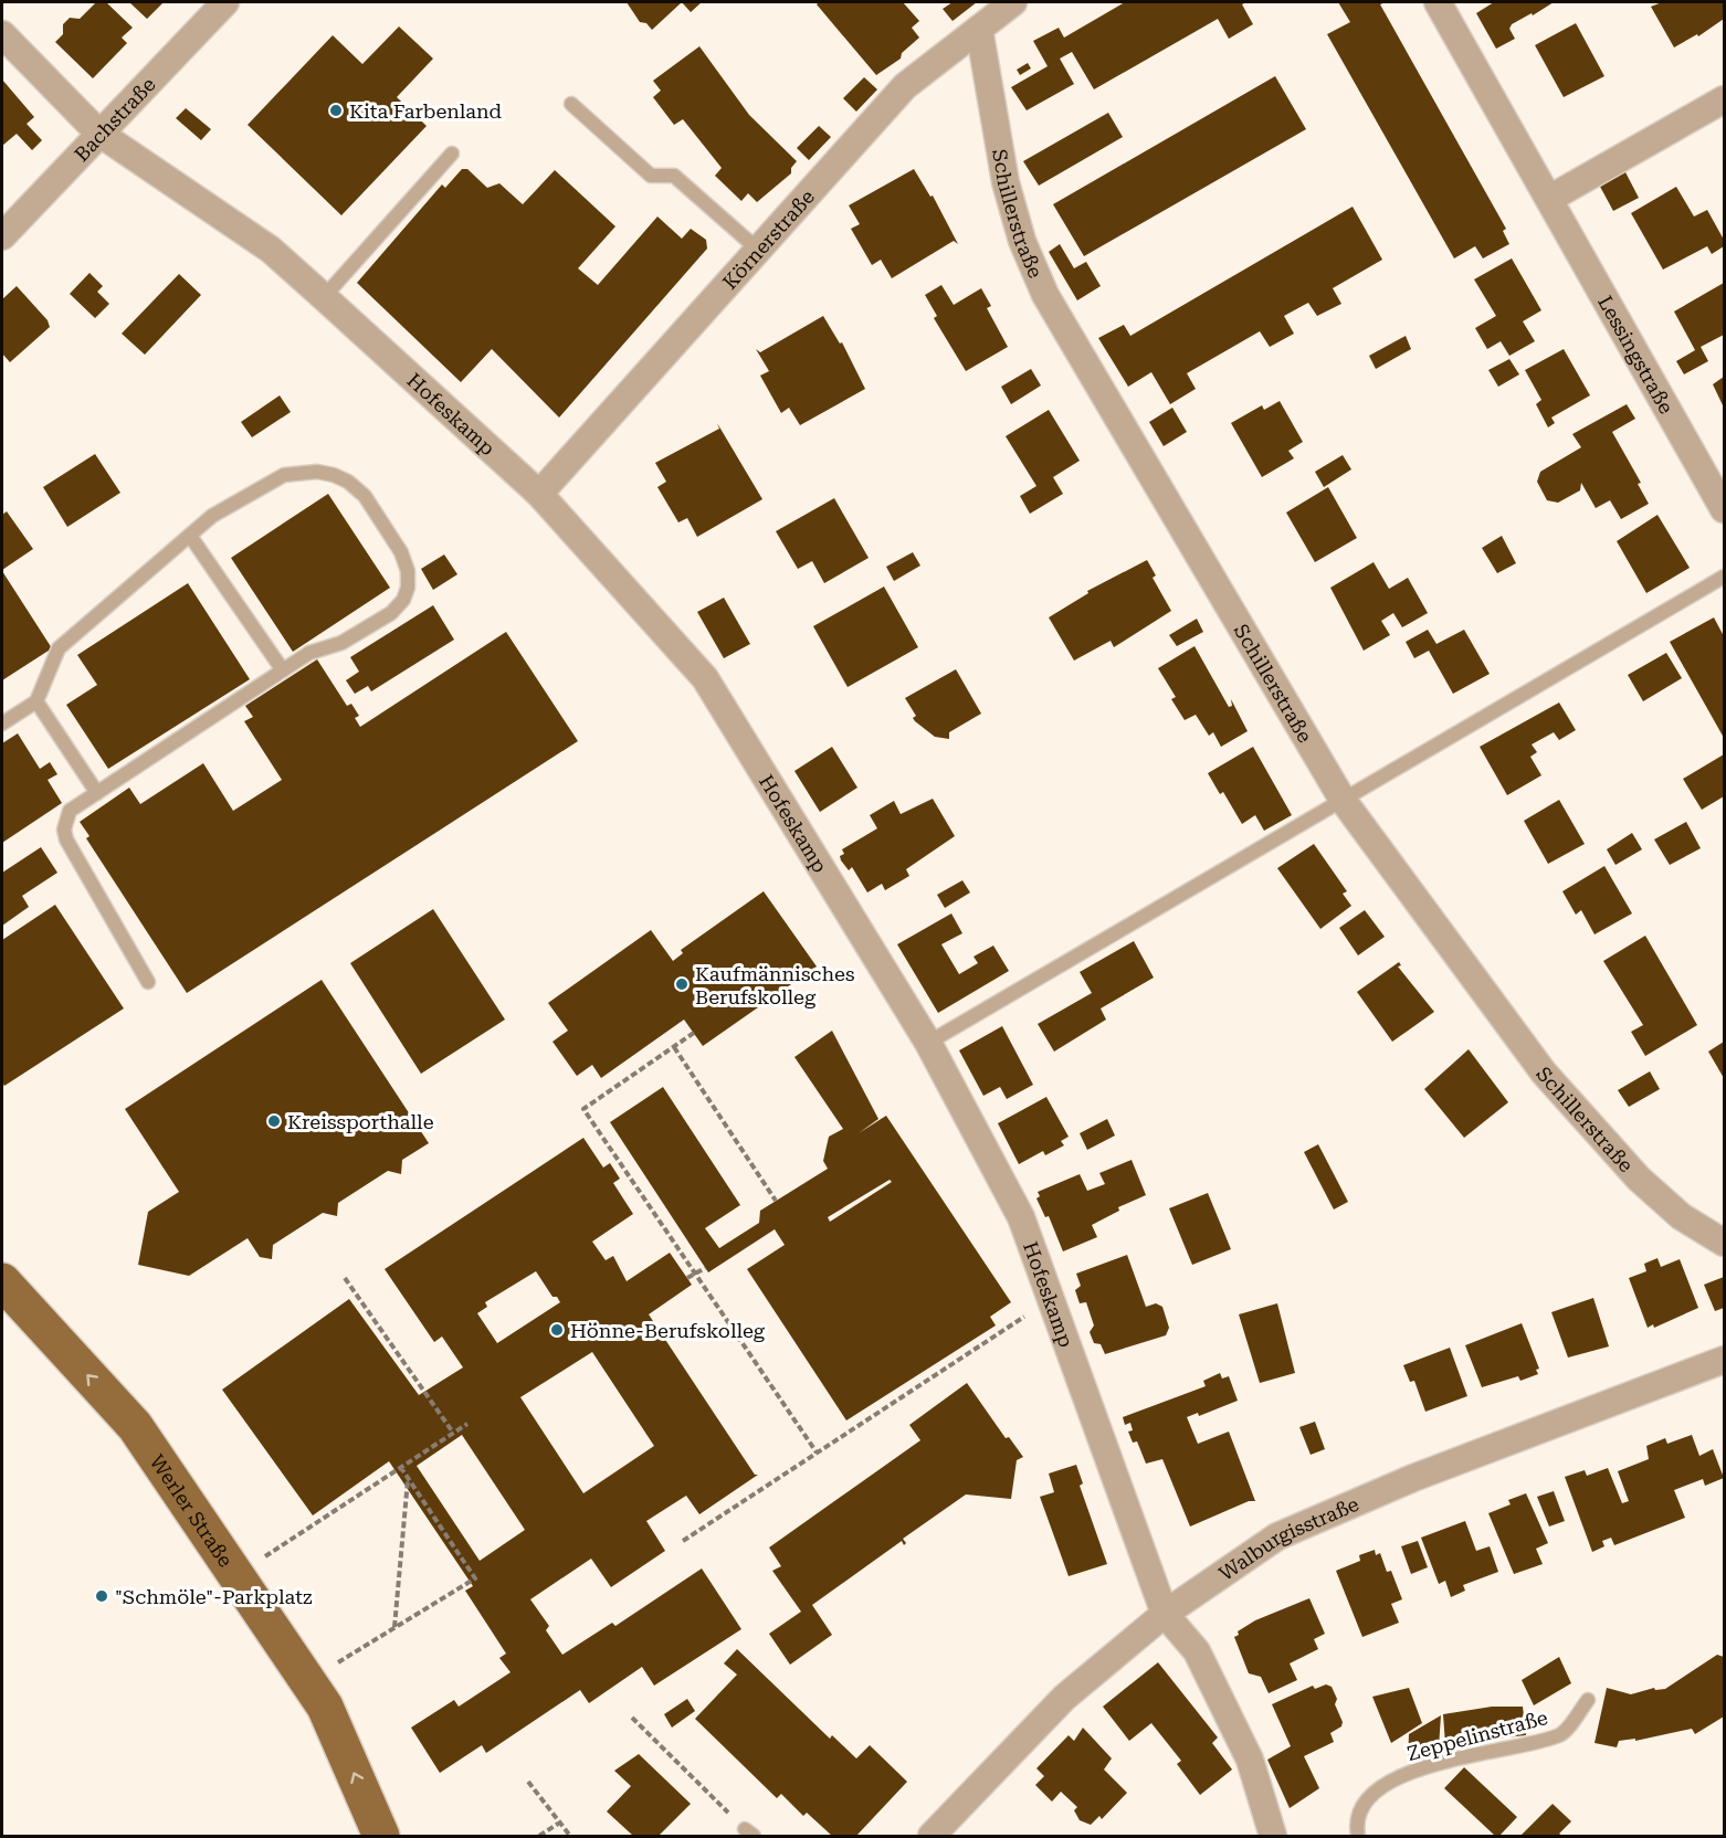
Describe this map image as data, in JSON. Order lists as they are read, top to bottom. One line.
{"streets":{"main road":["Werler Straße"],"street":["Bachstraße","Schillerstraße","Körnerstraße","Lessingstraße","Hofeskamp","Walburgisstraße"],"lane":["Zeppelinstraße"]},"crossings":[["Bachstraße","Hofeskamp"],["Schillerstraße","Körnerstraße"],["Körnerstraße","Hofeskamp"],["Hofeskamp","Walburgisstraße"]],"one_way":["Werler Straße"],"places":["Kita Farbenland","Kaufmännisches Berufskolleg","Kreissporthalle","Hönne-Berufskolleg","\"Schmöle\"-Parkplatz"]}
